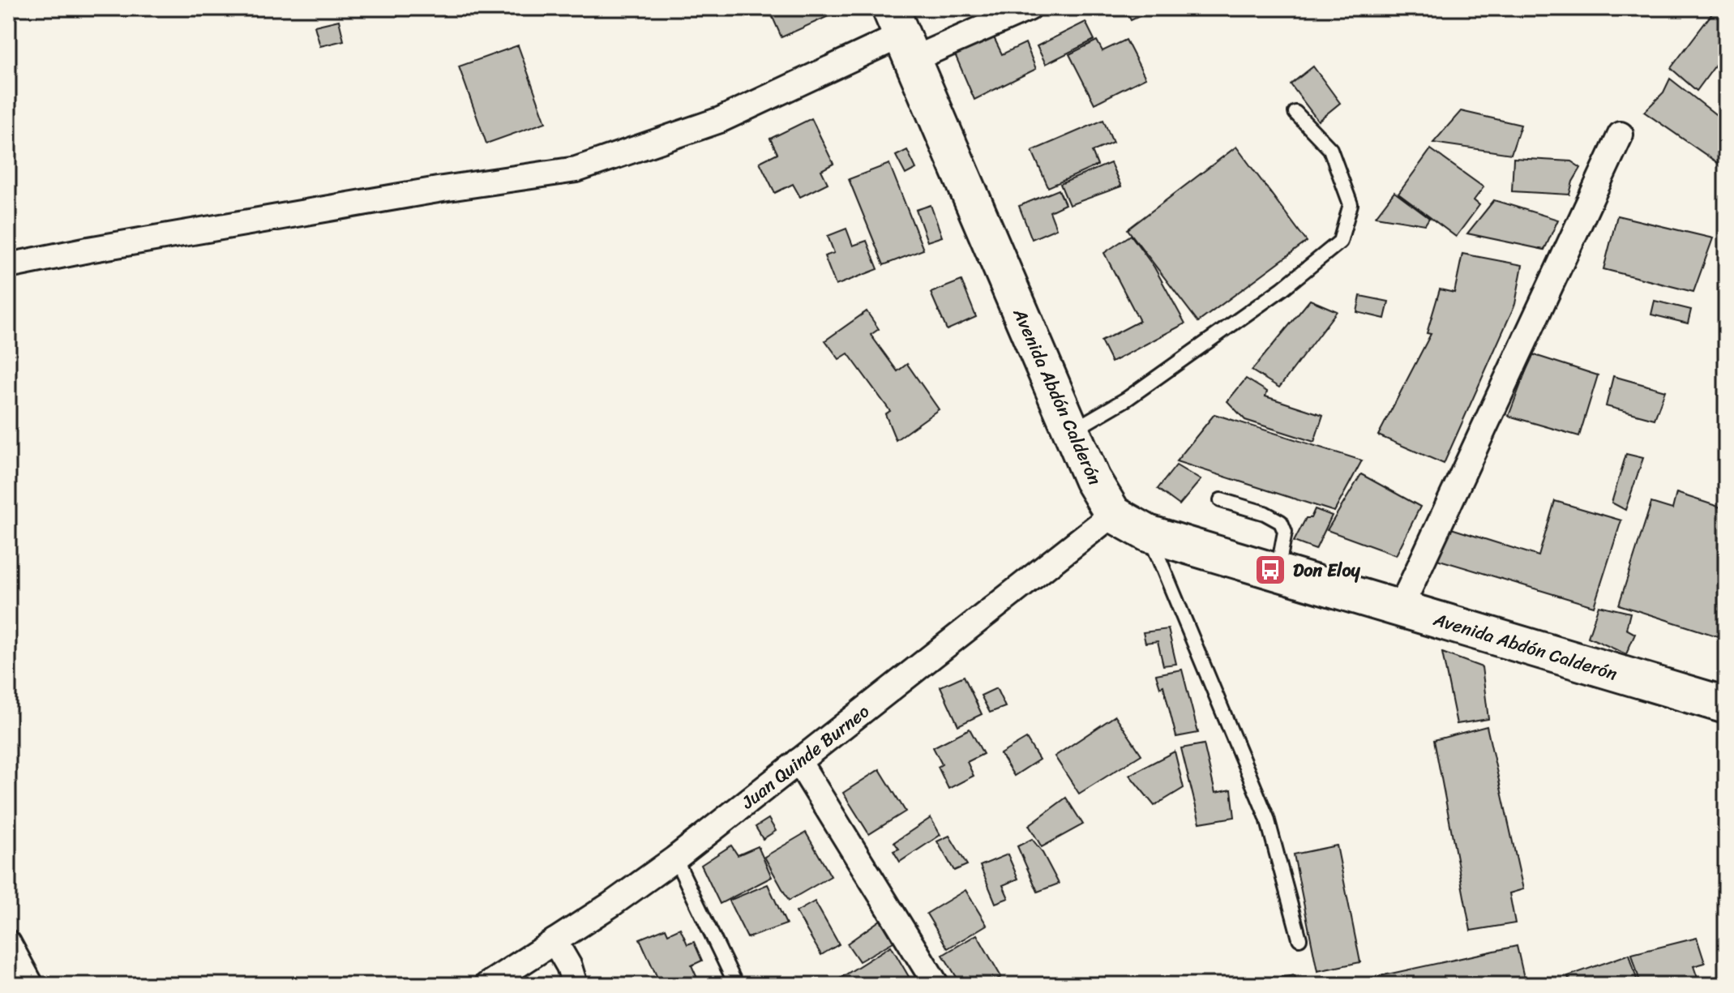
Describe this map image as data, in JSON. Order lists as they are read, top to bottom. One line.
{"streets":{"street":["Avenida Abdón Calderón","Juan Quinde Burneo"]},"crossings":[["Avenida Abdón Calderón","Juan Quinde Burneo"]],"places":{"bus stop":["Don Eloy"]}}
